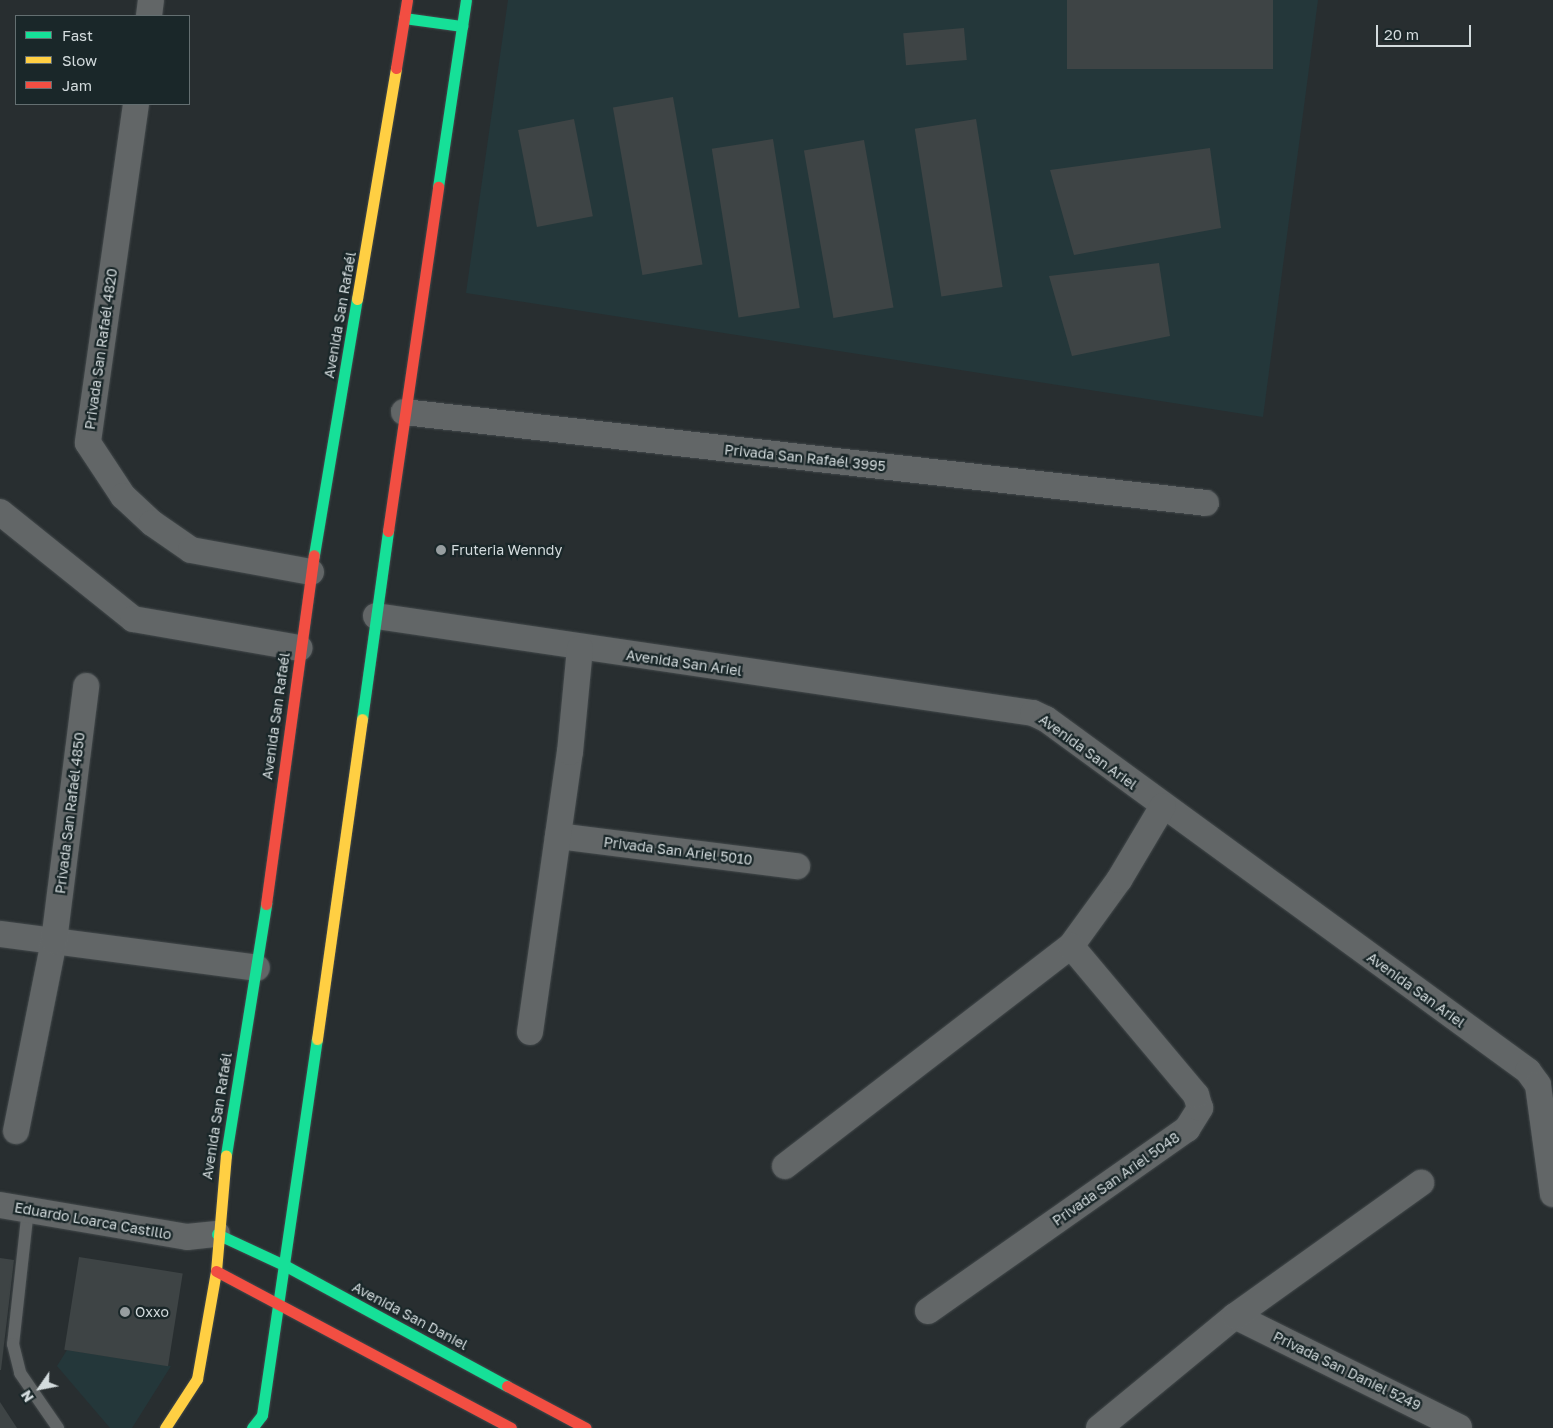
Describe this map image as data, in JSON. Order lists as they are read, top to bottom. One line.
{"streets":{"main road":["Avenida San Rafaél","Avenida San Daniel"],"street":["Privada San Rafaél 4820","Privada San Rafaél 3995","Avenida San Ariel","Privada San Rafaél 4850","Privada San Ariel 5010","Privada San Ariel 5048","Eduardo Loarca Castillo","Privada San Daniel 5249"]},"crossings":[["Avenida San Rafaél","Privada San Rafaél 4820"],["Avenida San Rafaél","Eduardo Loarca Castillo"],["Avenida San Rafaél","Avenida San Daniel"],["Eduardo Loarca Castillo","Avenida San Daniel"]],"places":["Fruteria Wenndy","Oxxo"],"legend":["Fast","Slow","Jam"],"scale_bar":"20 m","north":"bottom left"}
